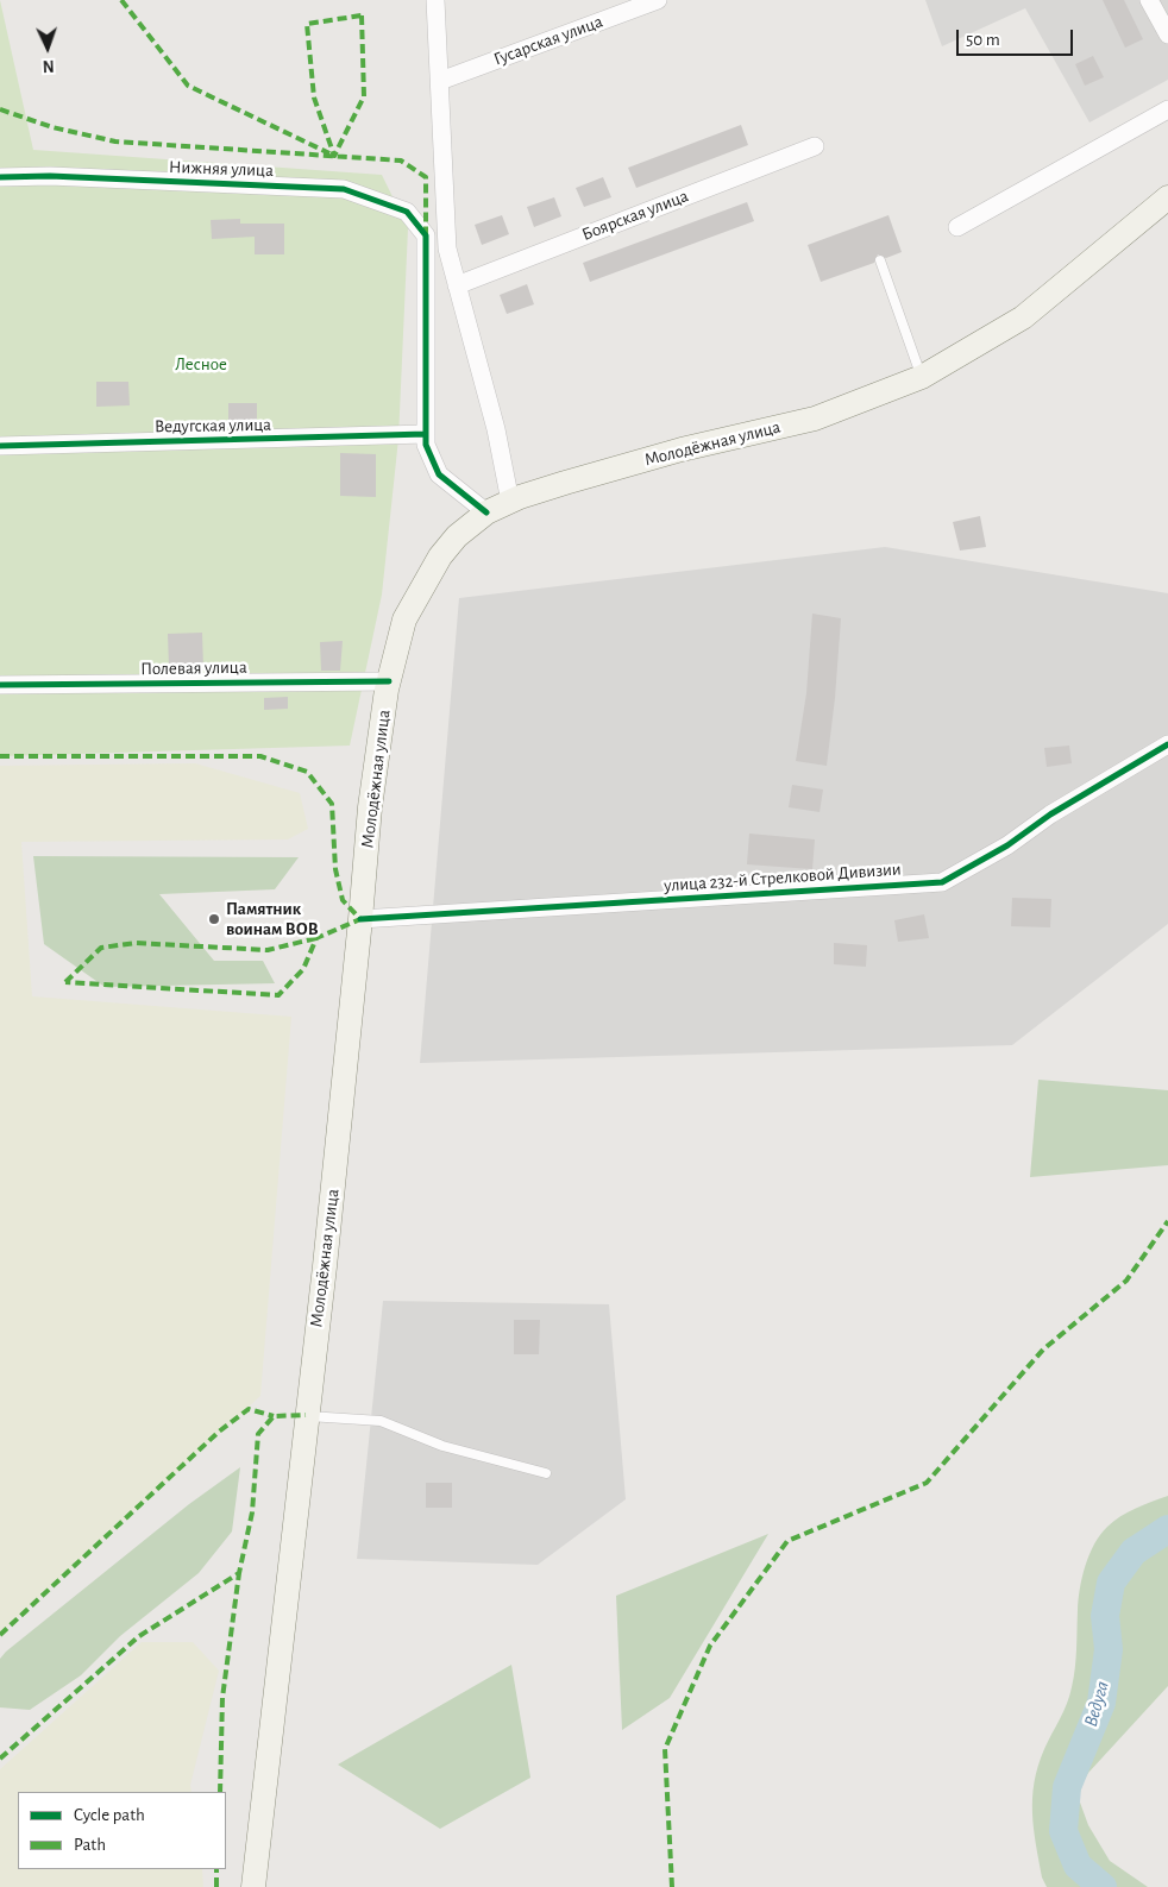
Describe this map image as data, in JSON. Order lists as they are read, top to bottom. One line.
{"streets":{"main road":["Молодёжная улица"],"street":["Гусарская улица","Нижняя улица","Боярская улица","Ведугская улица","Полевая улица","улица 232-й Стрелковой Дивизии"]},"crossings":[["Нижняя улица","Ведугская улица"],["Молодёжная улица","Полевая улица"],["Молодёжная улица","улица 232-й Стрелковой Дивизии"]],"water":["Ведуга"],"parks":["Лесное"],"places":["Памятник воинам ВОВ"],"legend":["Cycle path","Path"],"scale_bar":"50 m","north":"bottom"}
